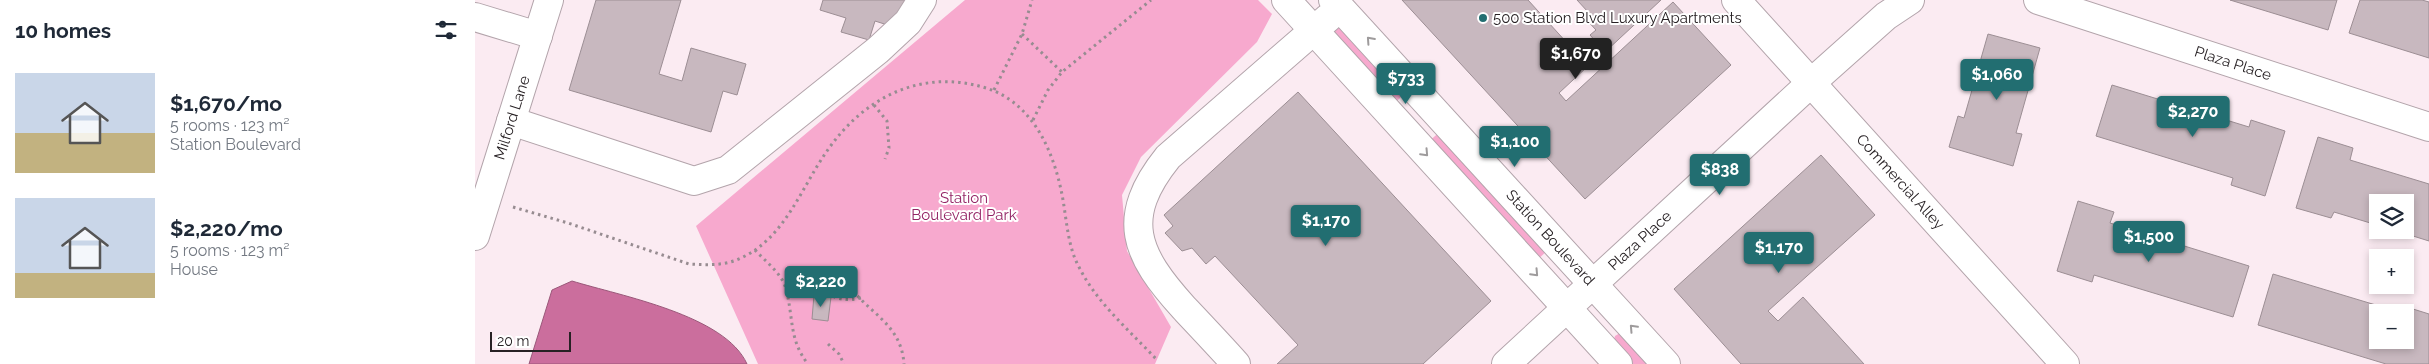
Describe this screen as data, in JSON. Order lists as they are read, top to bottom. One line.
{"streets":{"street":["Plaza Place","Milford Lane","Commercial Alley","Station Boulevard"]},"crossings":[["Plaza Place","Commercial Alley"],["Plaza Place","Station Boulevard"]],"parks":["Station Boulevard Park"],"places":["500 Station Blvd Luxury Apartments"],"scale_bar":"20 m","page":{"heading":"10 homes","price":["$1,670","$1,060","$733","$2,270","$1,100","$838","$1,170","$1,500","$1,170","$2,220"],"list":[{"name":"$1,670/mo","note":"5 rooms · 123 m² · Station Boulevard"},{"name":"$2,220/mo","note":"5 rooms · 123 m² · House"}],"map_buttons":["+","−"],"scale":"20 m"}}
